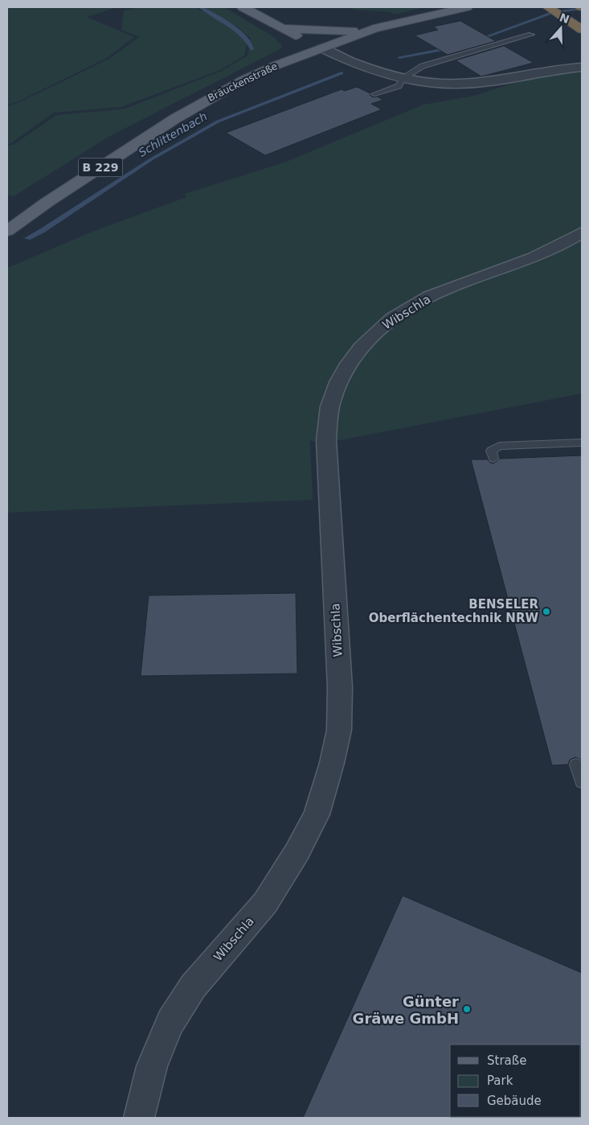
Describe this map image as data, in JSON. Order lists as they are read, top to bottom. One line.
{"streets":{"main road":["Bräuckenstraße","B 229"],"street":["Wibschla"]},"crossings":[["Bräuckenstraße","B 229"]],"water":["Schlittenbach"],"places":["BENSELER Oberflächentechnik NRW","Günter Gräwe GmbH"],"legend":["Straße","Park","Gebäude"],"north":"top"}
